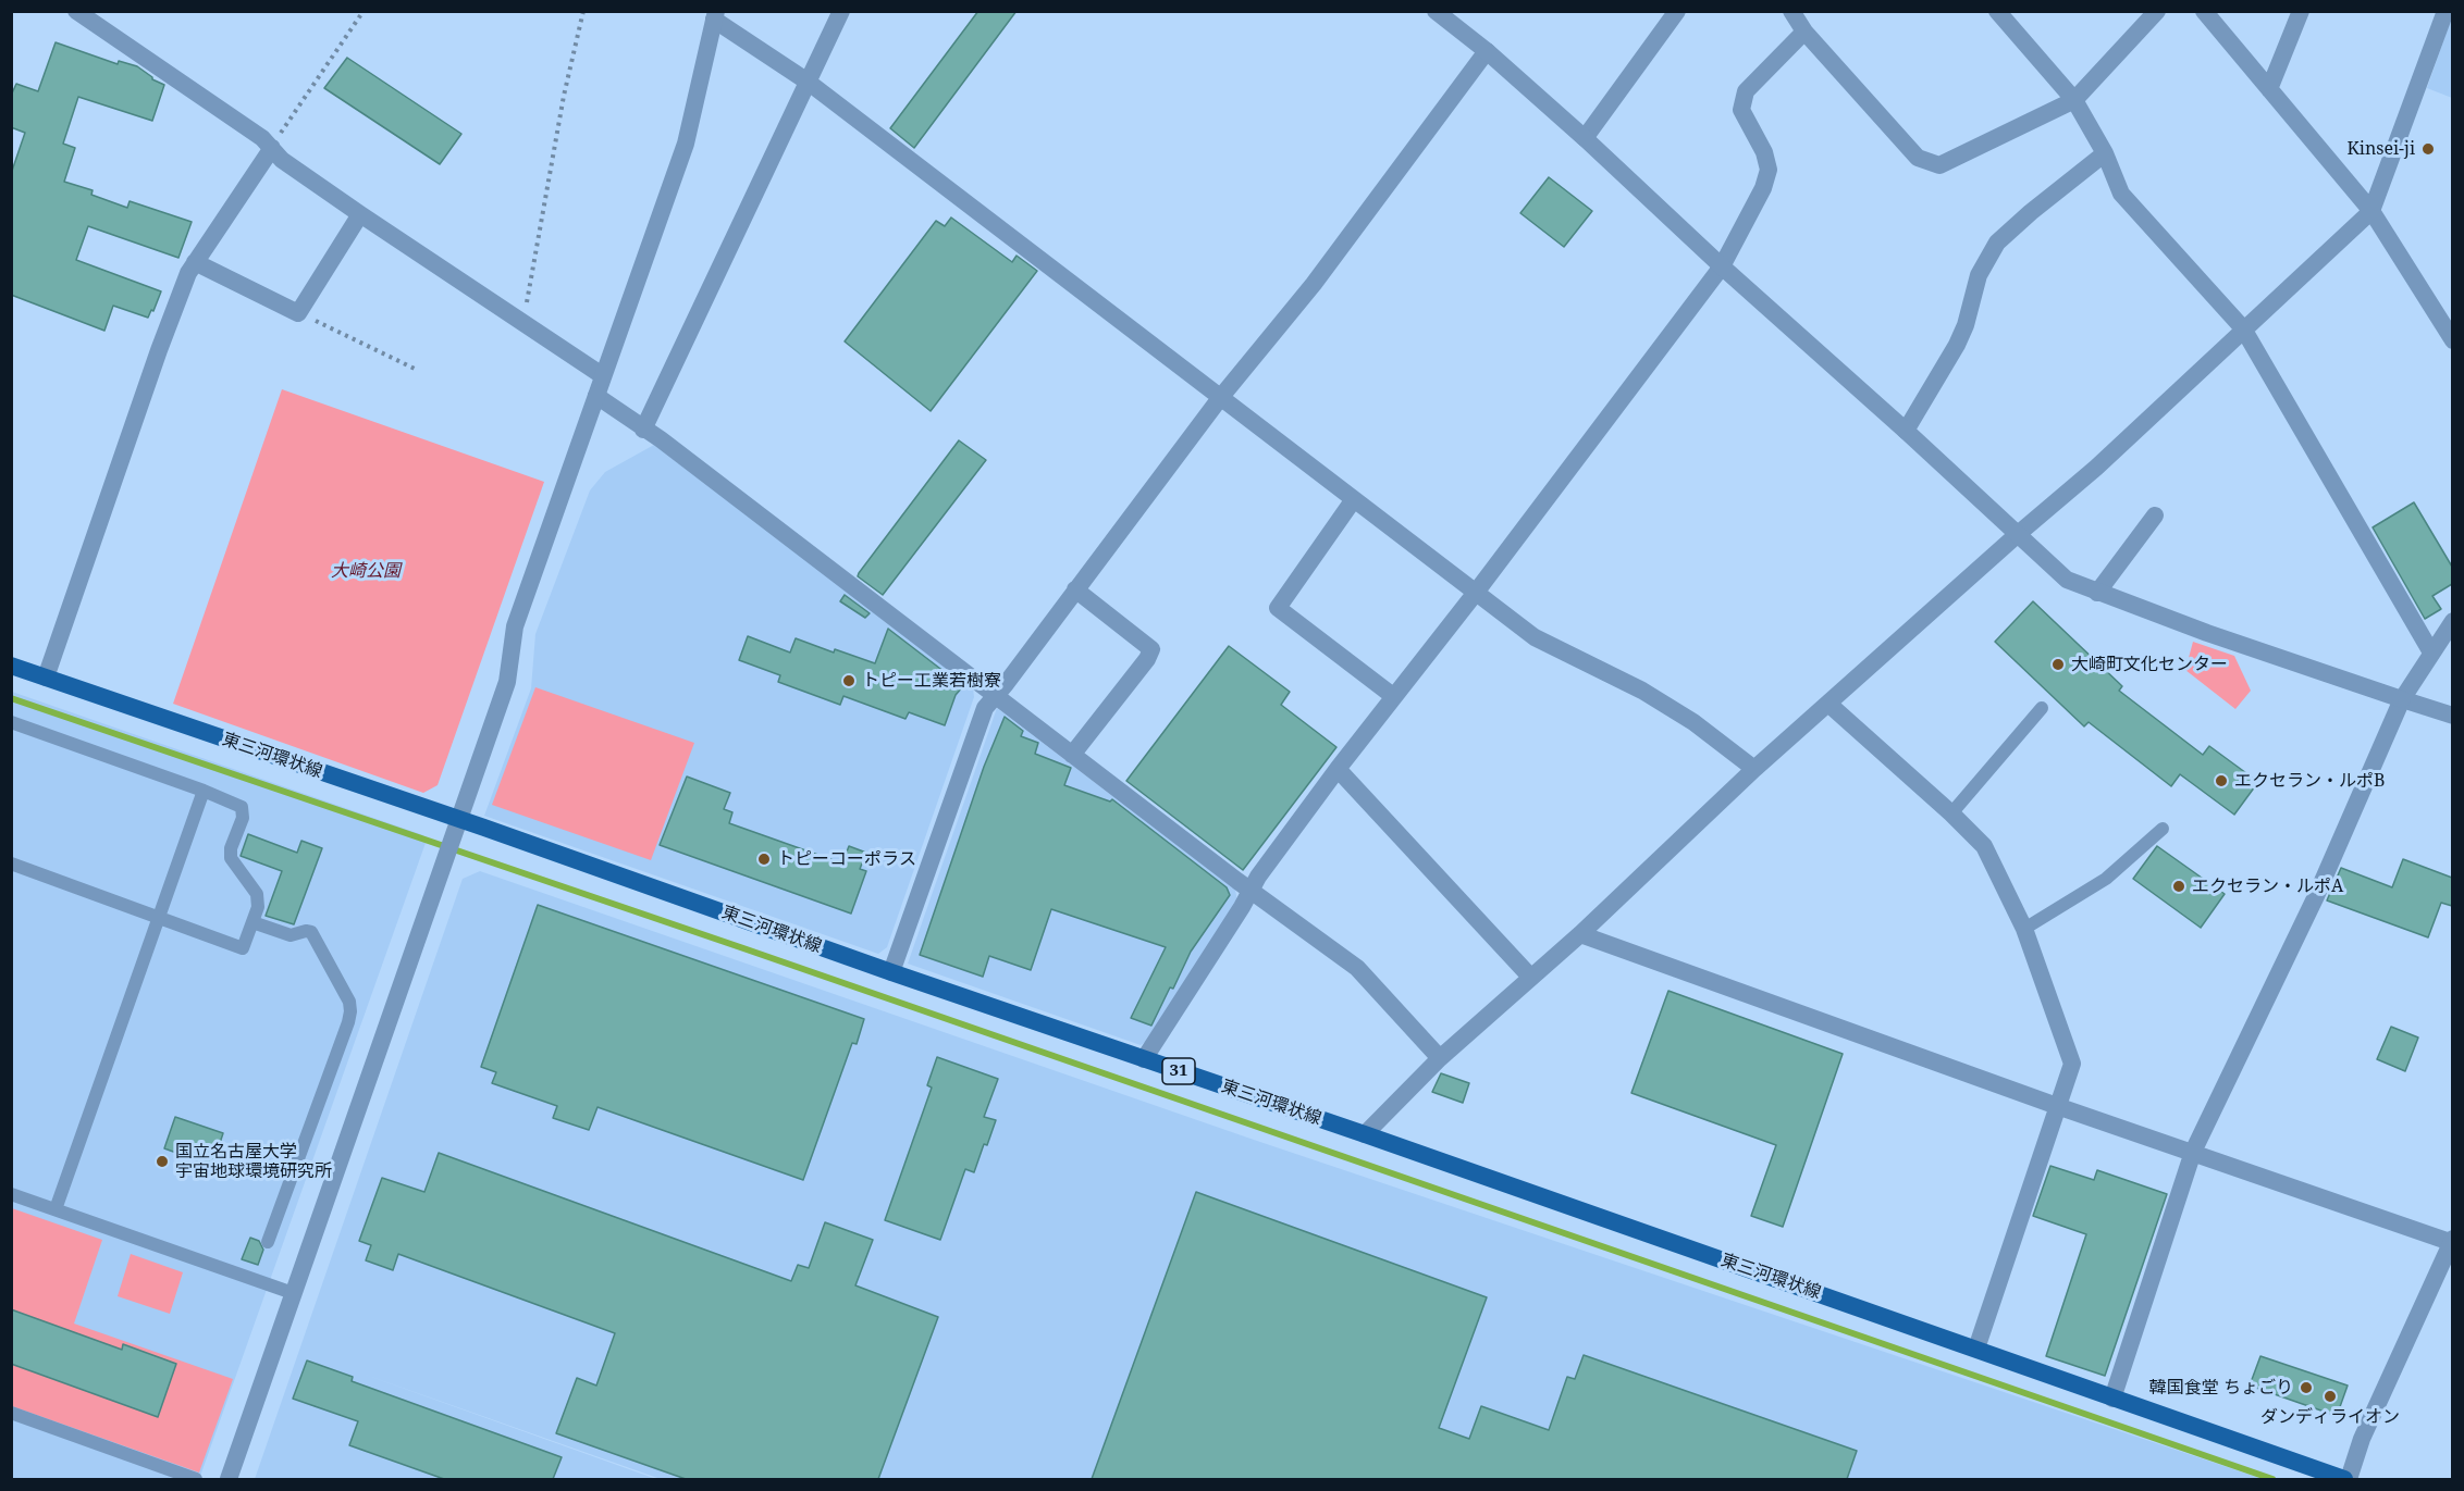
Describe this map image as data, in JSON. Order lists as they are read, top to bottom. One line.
{"streets":{"main road":["東三河環状線","31"]},"parks":["大崎公園"],"places":["Kinsei-ji","大崎町文化センター","トピー工業若樹寮","エクセラン・ルポB","トピーコーポラス","エクセラン・ルポA","国立名古屋大学 宇宙地球環境研究所","韓国食堂 ちょごり","ダンディライオン"]}
